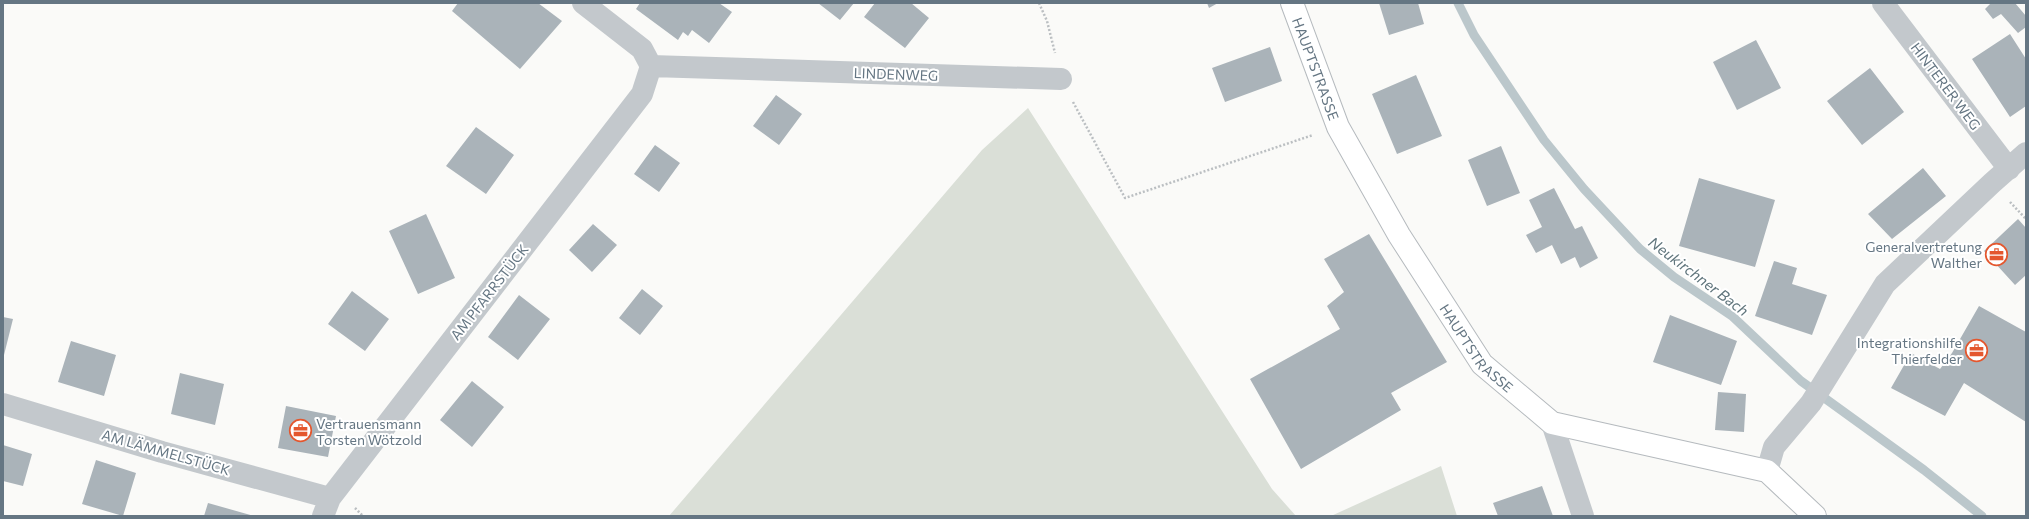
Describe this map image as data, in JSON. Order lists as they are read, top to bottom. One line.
{"streets":{"main road":["HAUPTSTRASSE"],"street":["LINDENWEG","HINTERER WEG","AM PFARRSTÜCK","AM LÄMMELSTÜCK"]},"crossings":[["LINDENWEG","AM PFARRSTÜCK"],["AM PFARRSTÜCK","AM LÄMMELSTÜCK"]],"water":["Neukirchner Bach"],"places":{"office":["Generalvertretung Walther","Integrationshilfe Thierfelder","Vertrauensmann Torsten Wötzold"]}}
